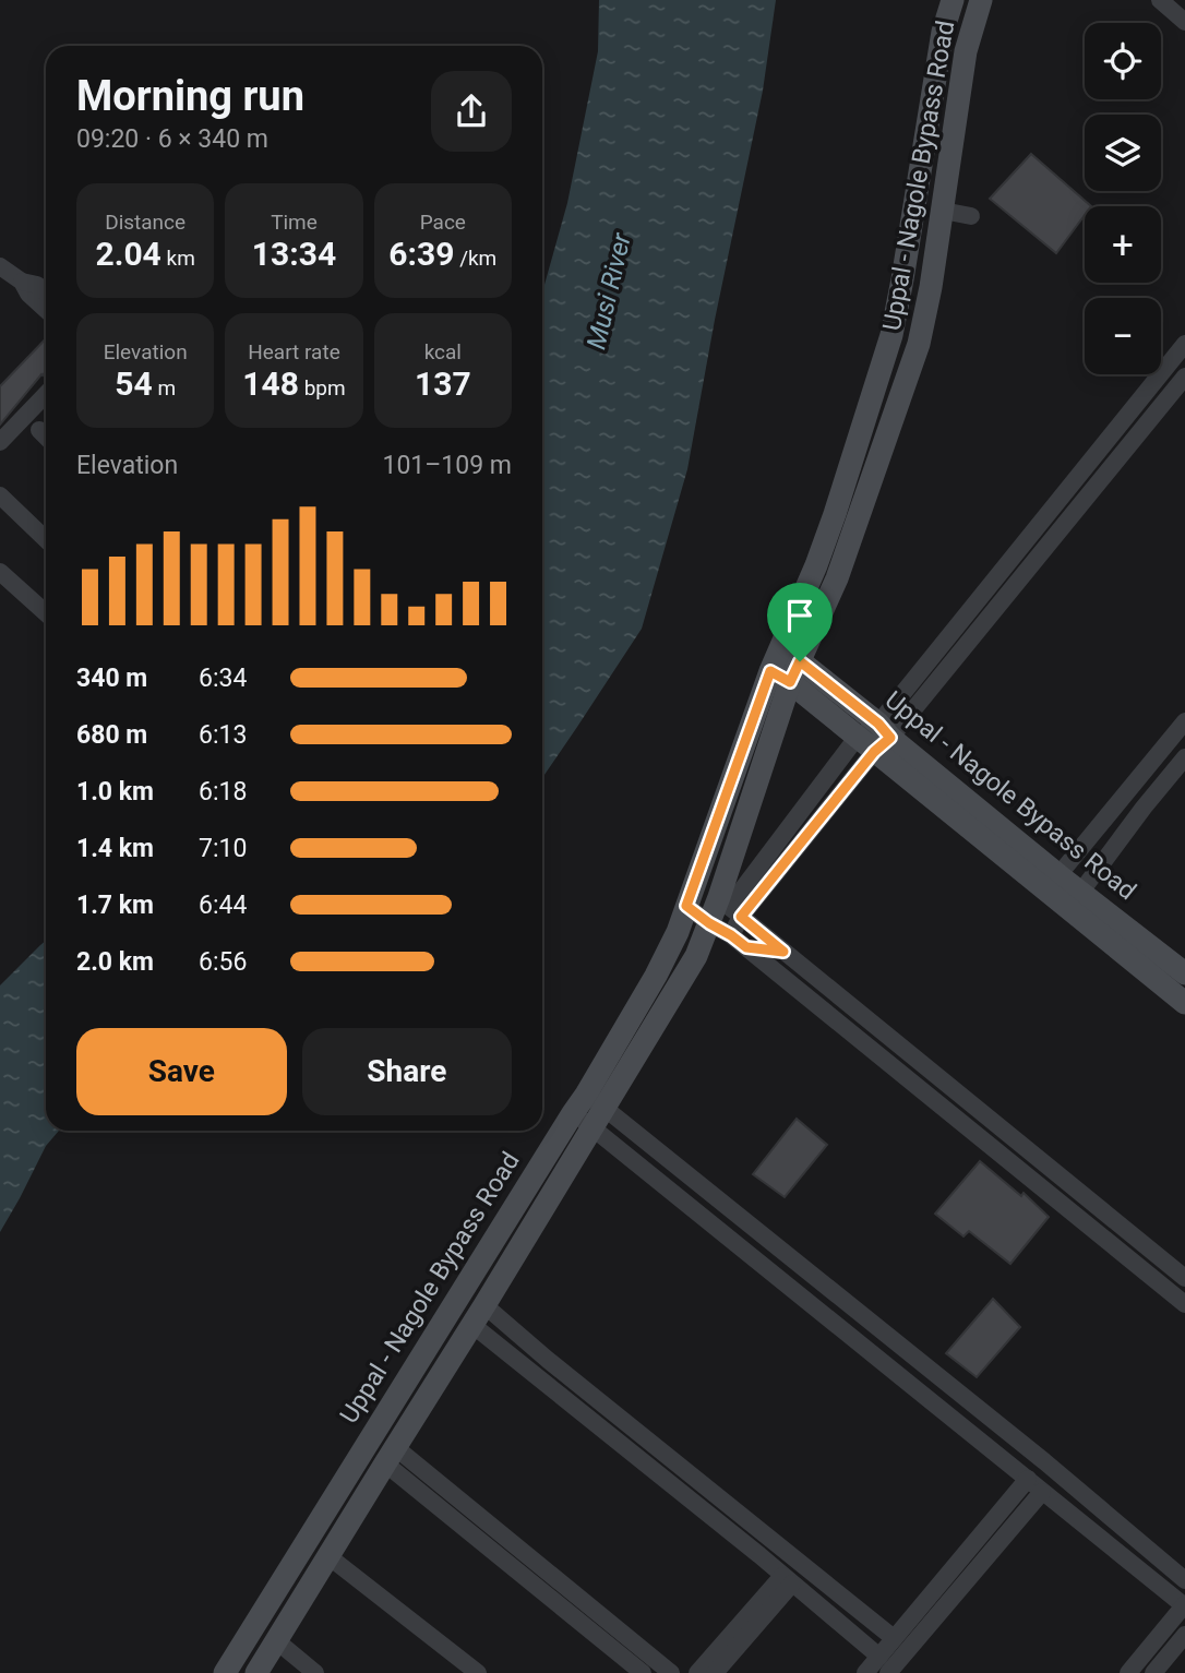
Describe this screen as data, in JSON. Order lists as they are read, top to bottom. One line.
{"streets":{"street":["Uppal - Nagole Bypass Road"]},"water":["Musi River"],"page":{"map_buttons":["+","−"],"heading":["Morning run","09:20 · 6 × 340 m"],"stats":[["Distance","2.04 km"],["Time","13:34"],["Pace","6:39 /km"],["Elevation","54 m"],["Heart rate","148 bpm"],["kcal","137"]],"chart":["Elevation","101–109 m"],"list":[{"name":"340 m","note":"6:34"},{"name":"680 m","note":"6:13"},{"name":"1.0 km","note":"6:18"},{"name":"1.4 km","note":"7:10"},{"name":"1.7 km","note":"6:44"},{"name":"2.0 km","note":"6:56"}],"buttons":["Save","Share"]}}
